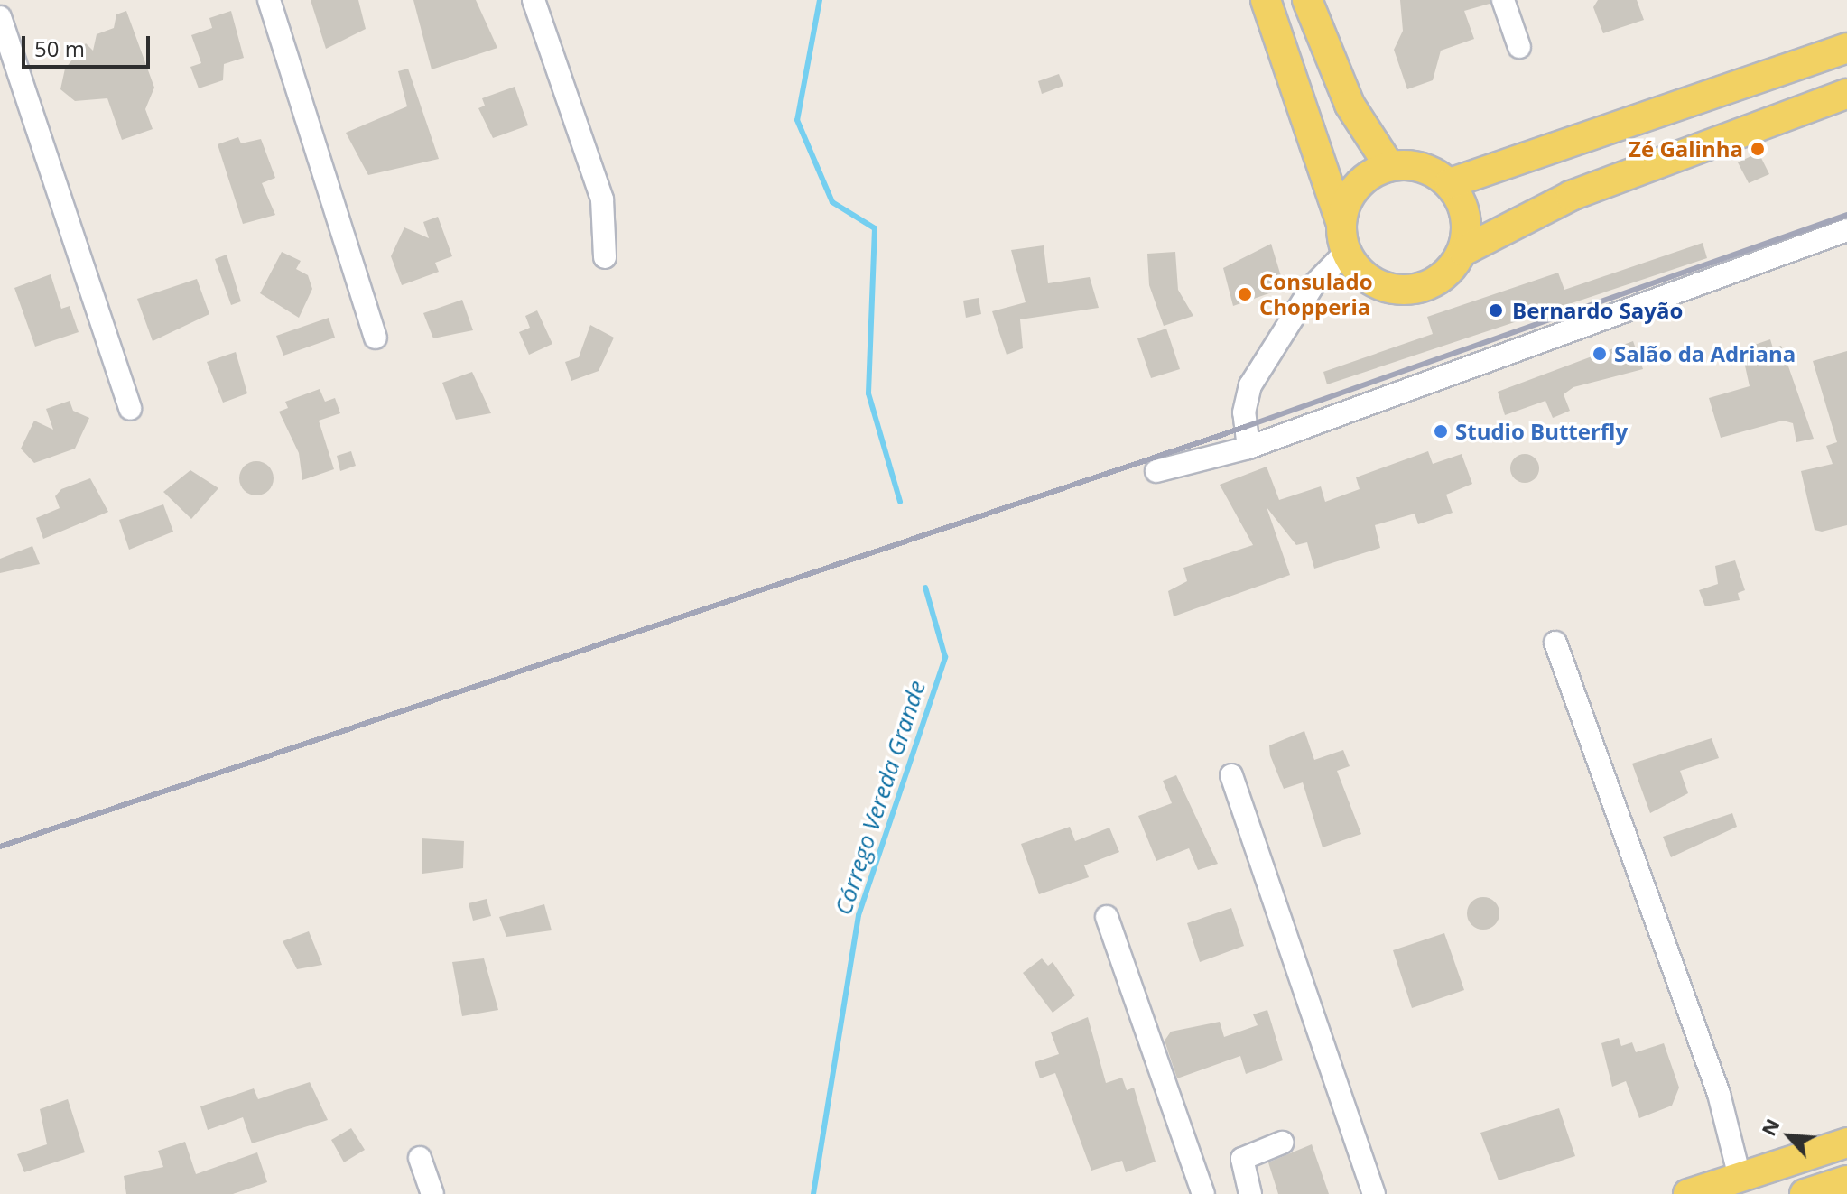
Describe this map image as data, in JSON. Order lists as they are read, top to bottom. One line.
{"water":["Córrego Vereda Grande"],"places":["Zé Galinha","Consulado Chopperia","Bernardo Sayão","Salão da Adriana","Studio Butterfly"],"scale_bar":"50 m","north":"top left"}
